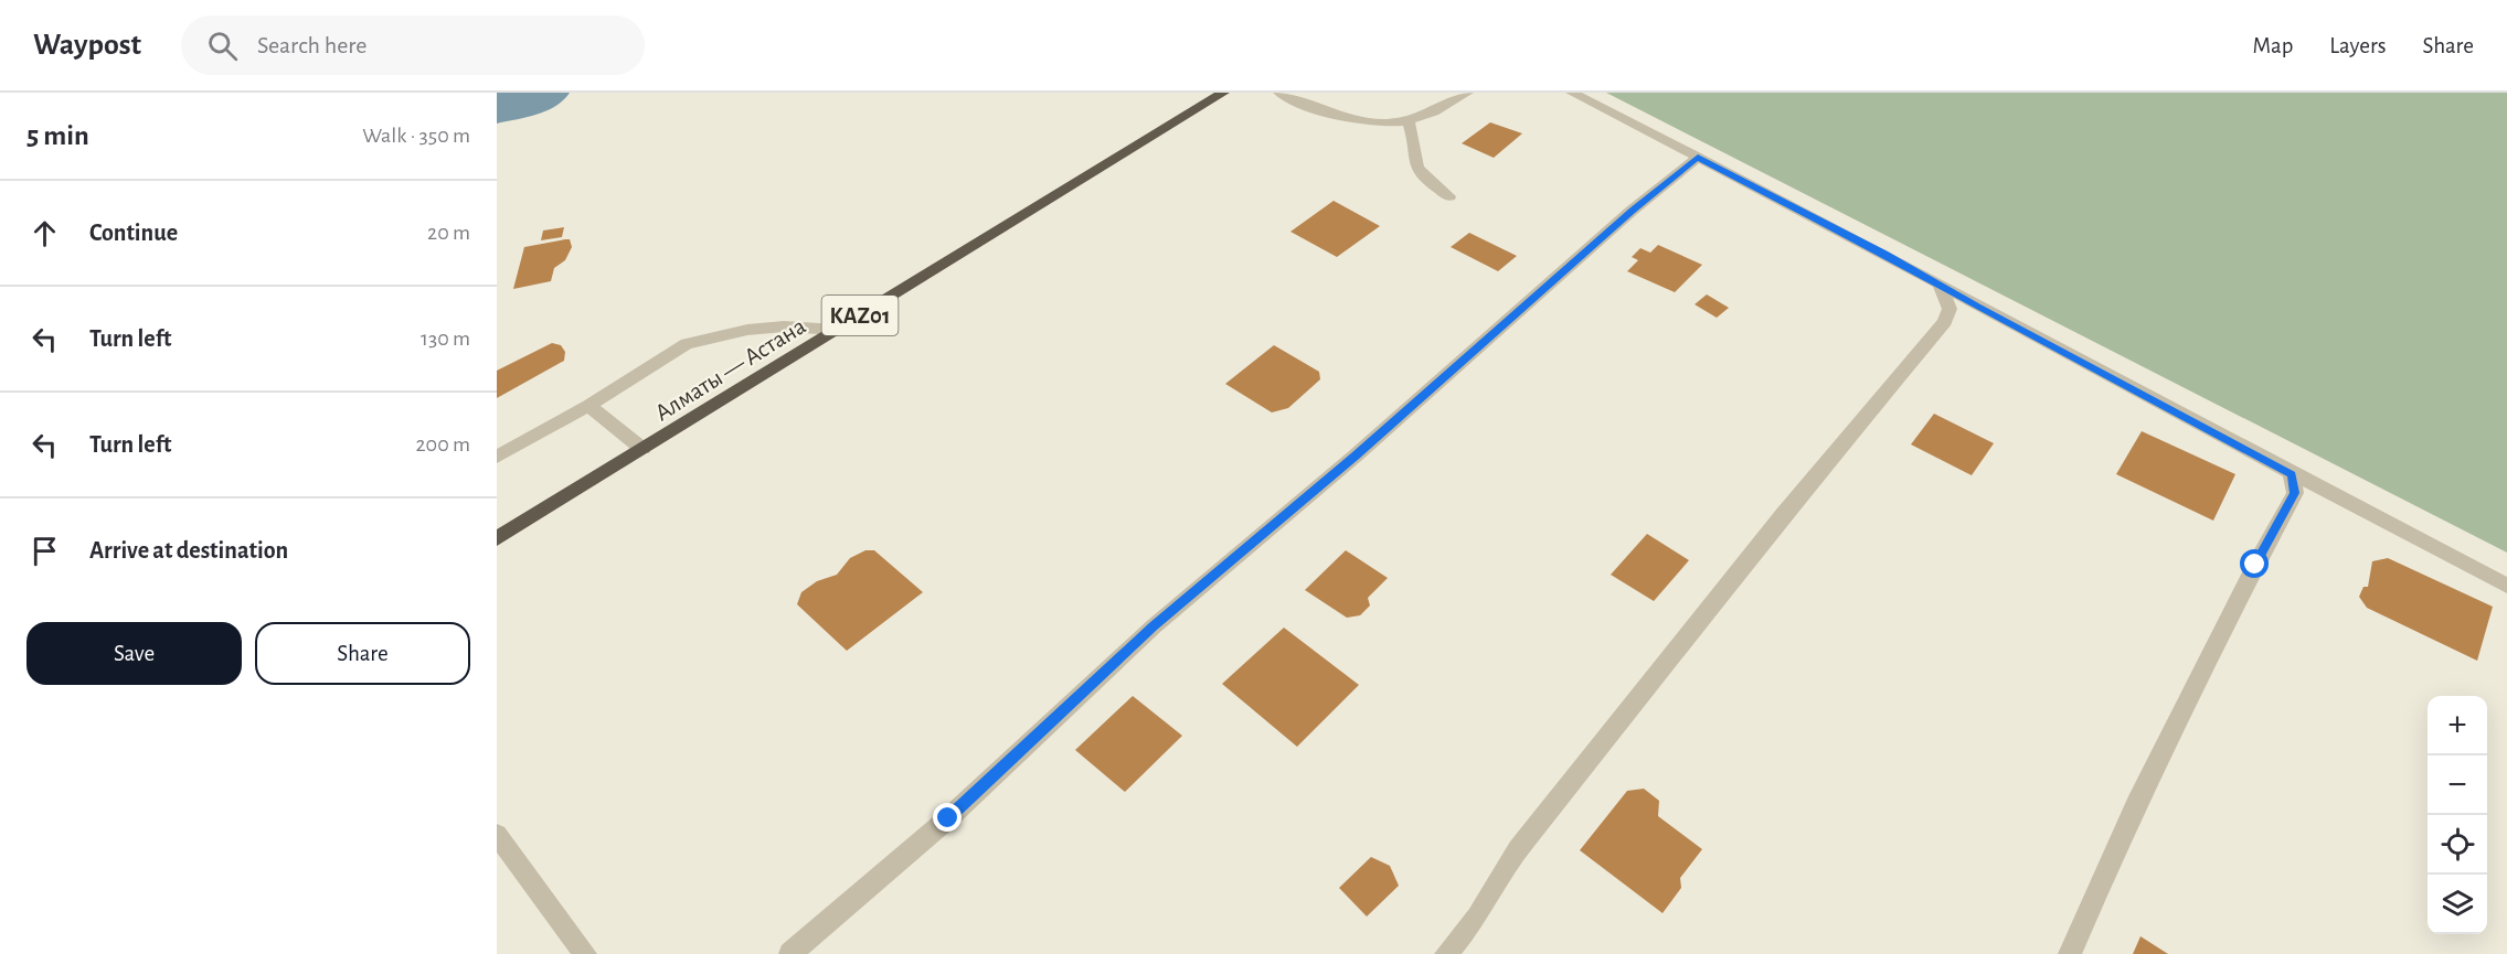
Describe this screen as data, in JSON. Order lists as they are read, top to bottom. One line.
{"streets":{"highway":["KАZ01","Алматы — Астана"]},"page":{"header":"Waypost","search":"Search here","nav":["Map","Layers","Share"],"heading":["5 min","Walk · 350 m"],"list":[["Continue","20 m"],["Turn left","130 m"],["Turn left","200 m"],"Arrive at destination"],"buttons":["Save","Share"],"map_buttons":["+","−"]}}
